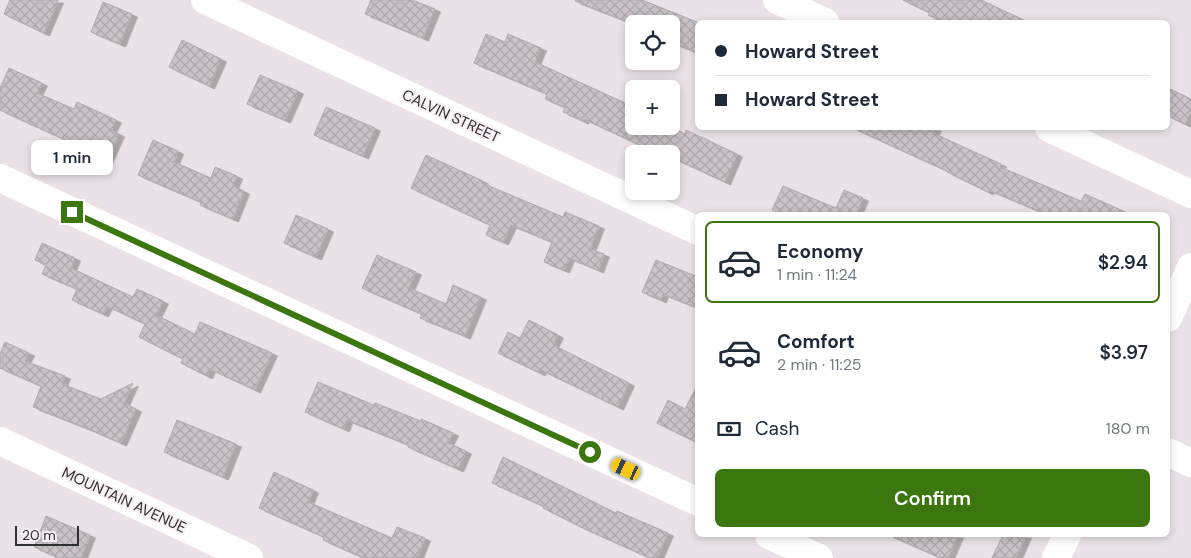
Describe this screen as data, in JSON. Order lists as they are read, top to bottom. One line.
{"streets":{"street":["CALVIN STREET","MOUNTAIN AVENUE"]},"scale_bar":"20 m","page":{"map_buttons":["+","−"],"banner":["Howard Street","Howard Street"],"bubble":"1 min","list":[{"name":"Economy","note":"1 min · 11:24","value":"$2.94"},{"name":"Comfort","note":"2 min · 11:25","value":"$3.97"}],"pay":["Cash","180 m"],"buttons":"Confirm","scale":"20 m"}}
